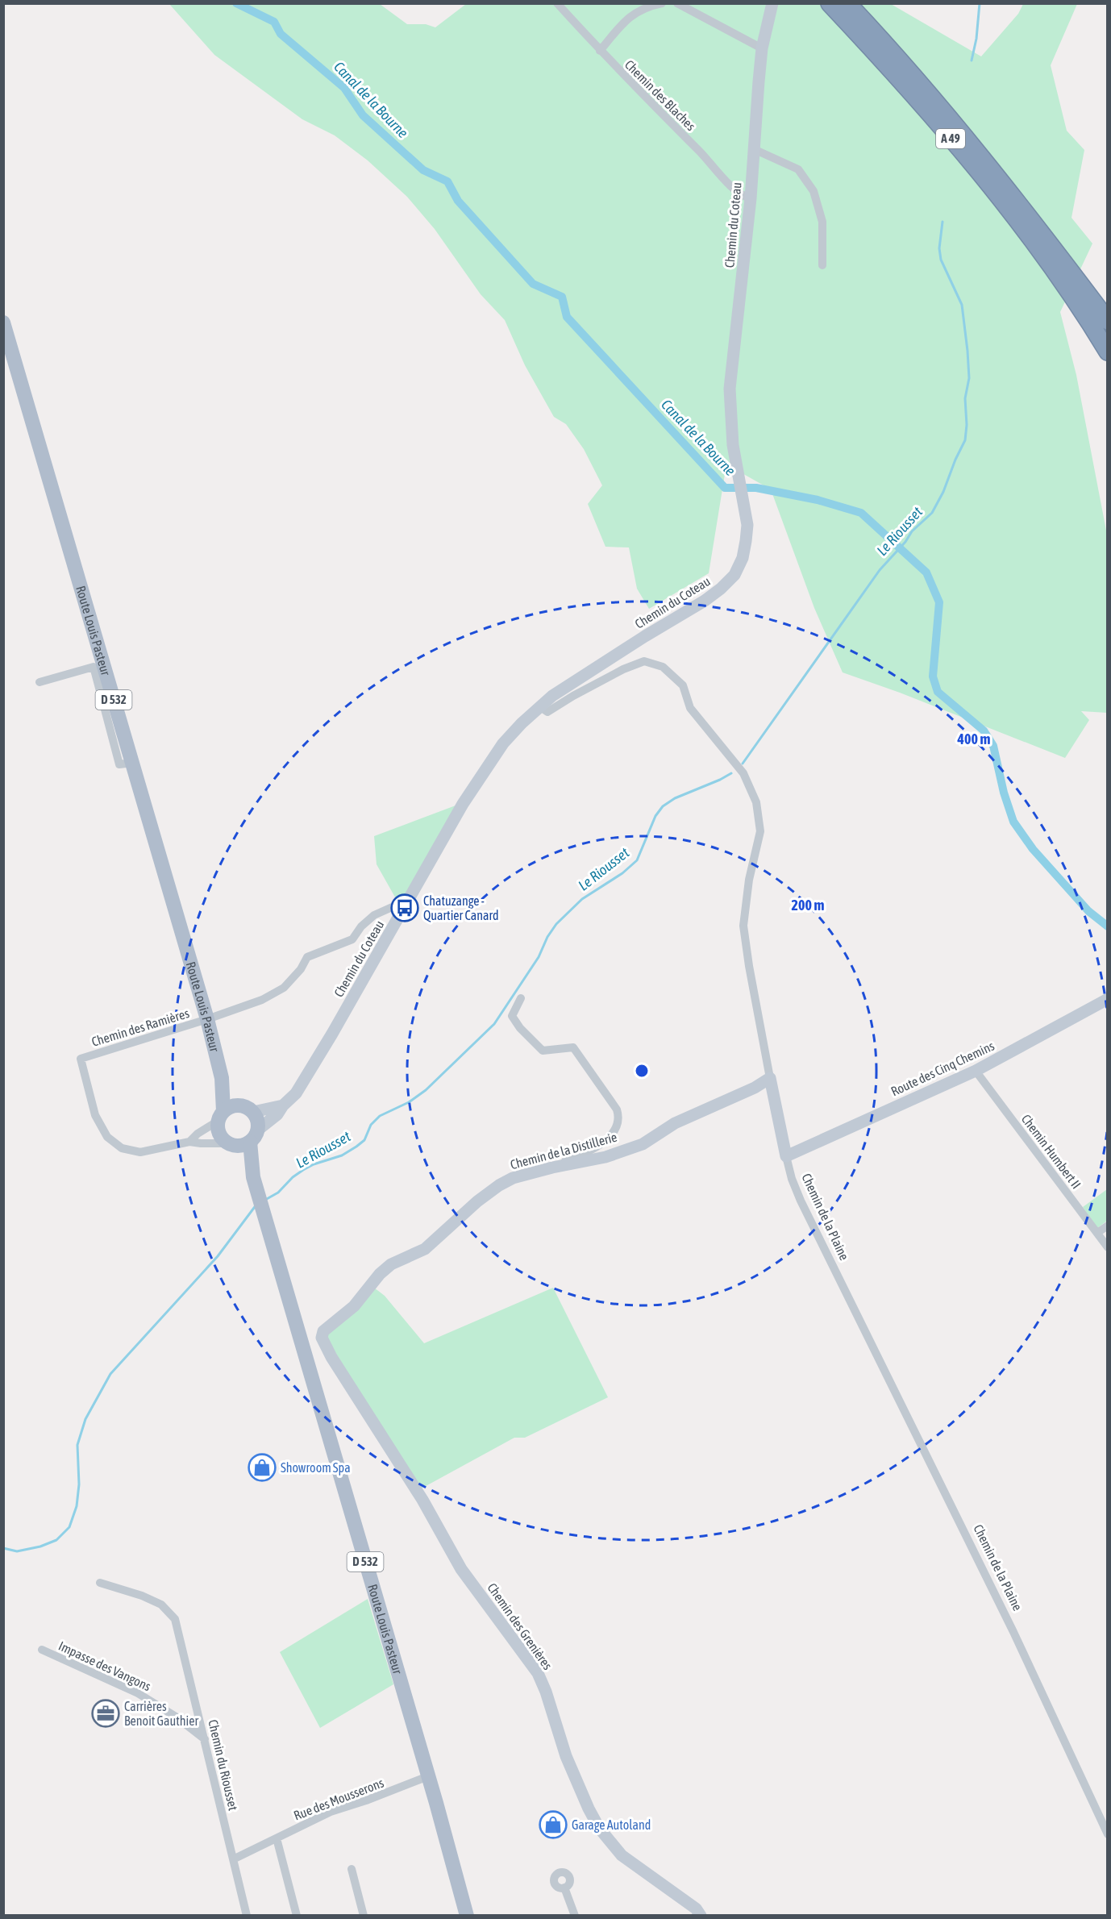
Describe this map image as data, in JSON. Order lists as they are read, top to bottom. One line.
{"streets":{"highway":["A 49"],"main road":["Route Louis Pasteur","D 532"],"street":["Chemin des Blaches","Chemin du Coteau","Chemin des Ramières","Route des Cinq Chemins","Chemin de la Distillerie","Chemin Humbert II","Chemin de la Plaine","Chemin des Grenières","Impasse des Vangons","Chemin du Riousset","Rue des Mousserons"]},"crossings":[["Chemin des Blaches","Chemin du Coteau"],["Chemin du Coteau","Route Louis Pasteur"],["Chemin du Coteau","Chemin des Ramières"],["Chemin du Coteau","Chemin de la Plaine"],["Route Louis Pasteur","Chemin des Ramières"],["Route Louis Pasteur","Rue des Mousserons"],["Route des Cinq Chemins","Chemin Humbert II"],["Route des Cinq Chemins","Chemin de la Plaine"],["Chemin de la Distillerie","Chemin de la Plaine"],["Chemin de la Distillerie","Chemin des Grenières"],["Impasse des Vangons","Chemin du Riousset"],["Chemin du Riousset","Rue des Mousserons"]],"water":["Canal de la Bourne","Le Riousset"],"places":{"bus stop":["Chatuzange - Quartier Canard"],"shop":["Showroom Spa","Garage Autoland"],"office":["Carrières Benoit Gauthier"]},"rings":["400 m","200 m"]}
